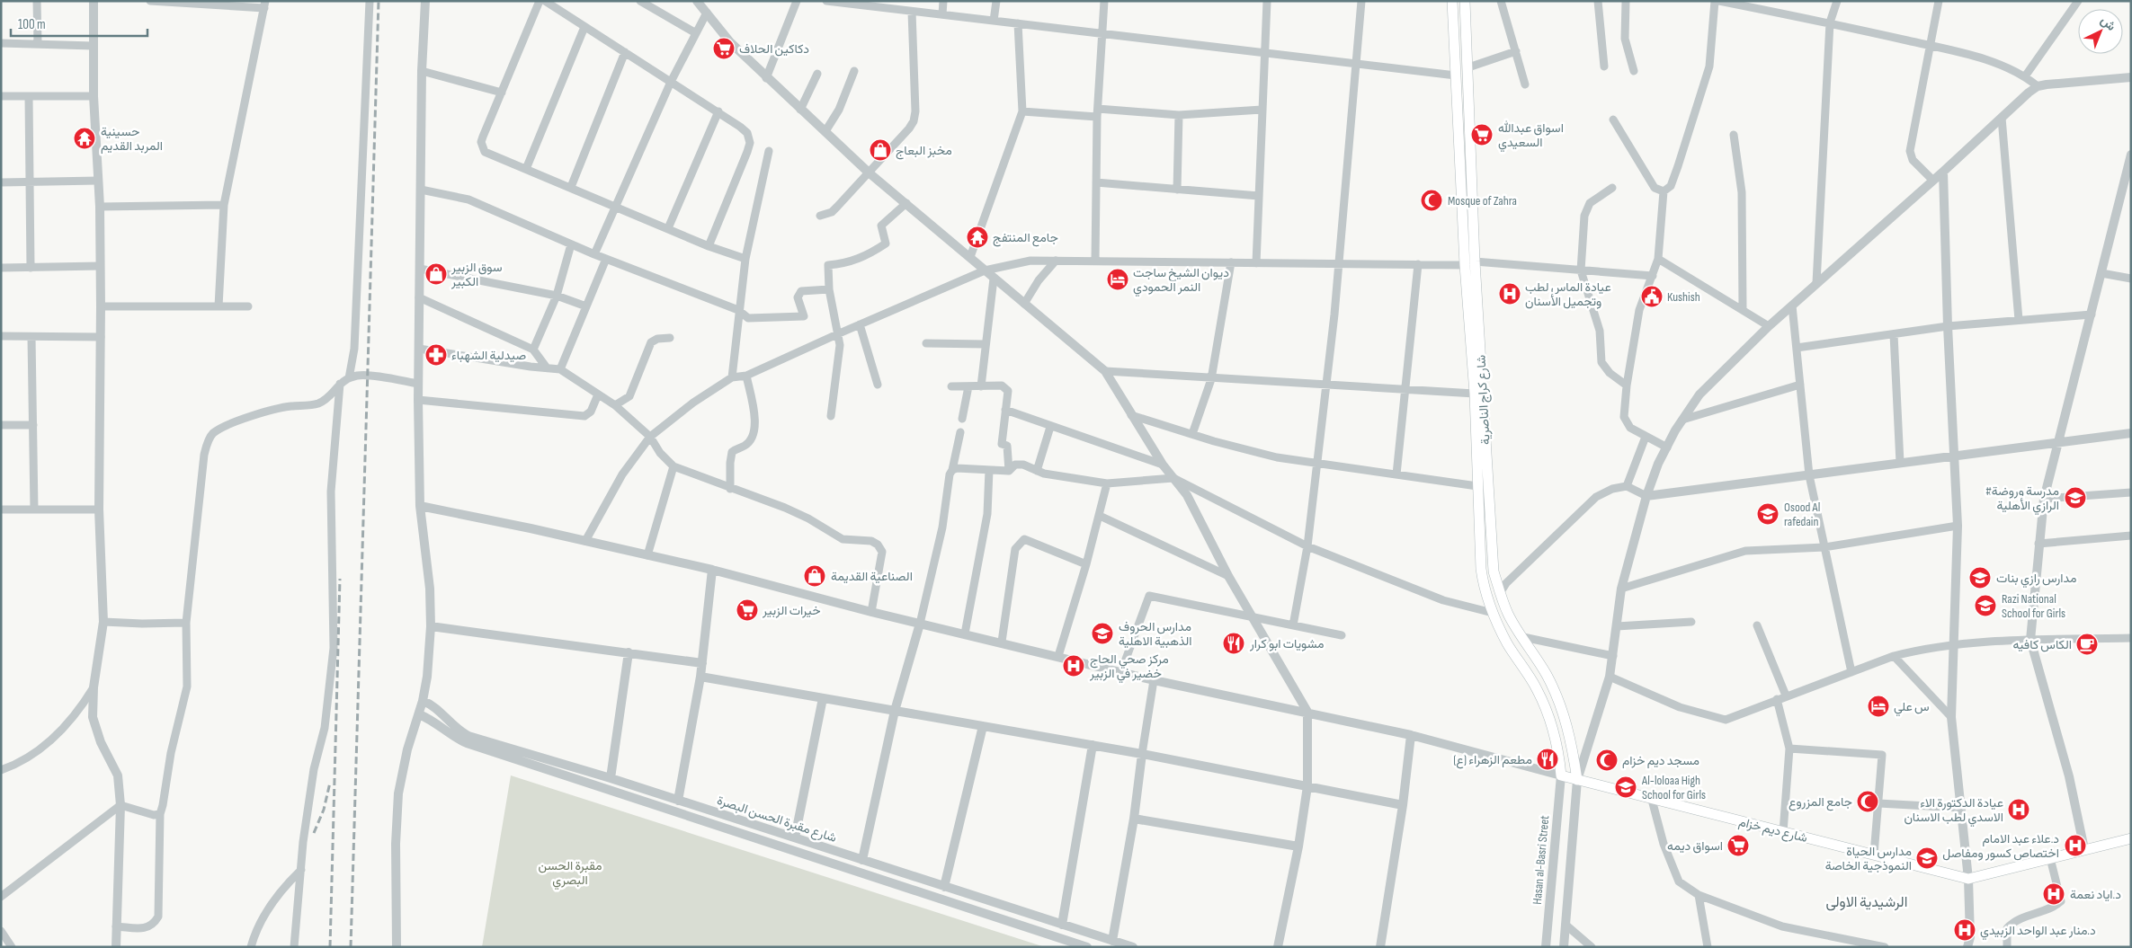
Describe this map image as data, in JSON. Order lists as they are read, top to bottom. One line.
{"streets":{"main road":["شارع كراج الناصرية","شارع ديم خزام"],"street":["شارع مقبرة الحسن البصرة","Hasan al-Basri Street"]},"crossings":[["شارع كراج الناصرية","شارع ديم خزام"],["شارع كراج الناصرية","Hasan al-Basri Street"],["شارع ديم خزام","Hasan al-Basri Street"]],"districts":["الرشيدية الاولى"],"parks":["مقبرة الحسن البصري"],"places":{"supermarket":["دكاكين الحلاف","اسواق عبدالله السعيدي","خيرات الزبير","اسواق ديمه"],"temple":["حسينية المربد القديم","جامع المنتفج"],"shop":["مخبز البعاج","سوق الزبير الكبير","الصناعية القديمة"],"mosque":["Mosque of Zahra","مسجد ديم خزام","جامع المزروع"],"hotel":["ديوان الشيخ ساجت النمر الحمودي","س علي"],"hospital":["عيادة الماس لطب وتجميل الأسنان","مركز صحي الحاج خضير في الزبير","عيادة الدكتورة الاء الاسدي لطب الاسنان","د.علاء عبد الامام اختصاص كسور ومفاصل","د.اياد نعمة","د.منار عبد الواحد الزبيدي"],"public building":["Kushish"],"pharmacy":["صيدلية الشهباء"],"school or university":["#مدرسة وروضة الرازي الأهلية","Osood Al rafedain","مدارس رازي بنات","Razi National School for Girls","مدارس الحروف الذهبية الاهلية","Al-loloaa High School for Girls","مدارس الحياة النموذجية الخاصة"],"restaurant":["مشويات ابو كرار","مطعم الزهراء (ع)"],"cafe":["الكاس كافيه"]},"scale_bar":"100 m","north":"top right"}
